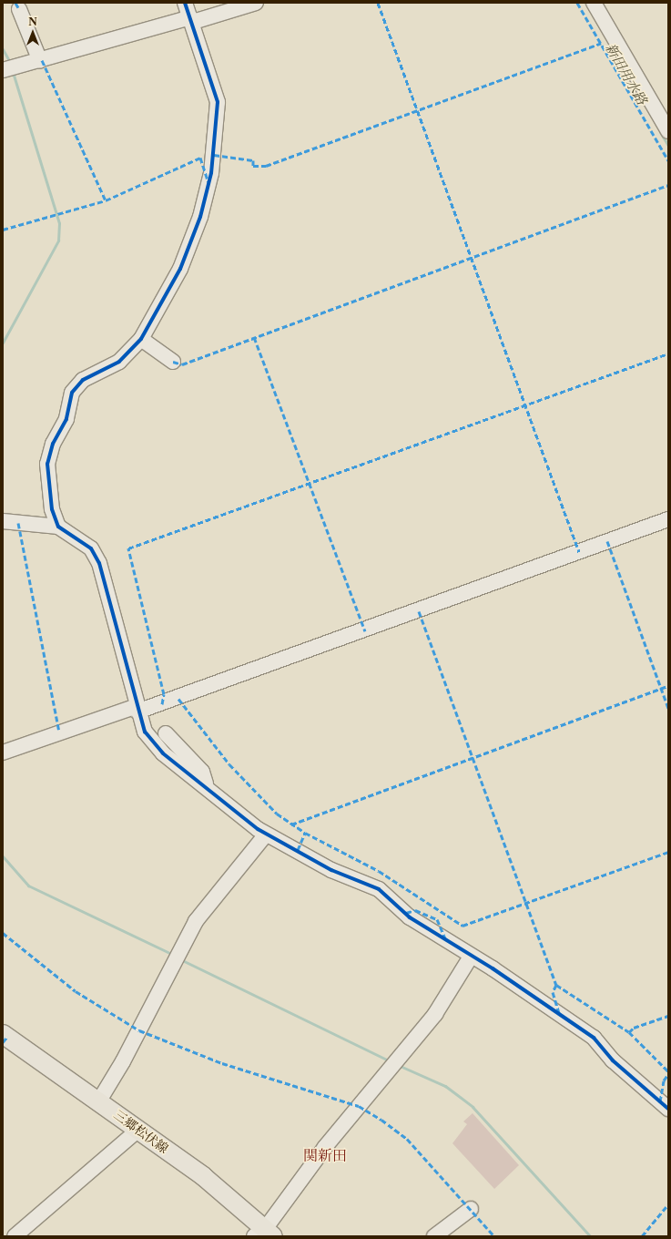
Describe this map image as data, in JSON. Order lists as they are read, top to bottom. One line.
{"streets":{"main road":["三郷松伏線"]},"districts":["関新田"],"water":["新田用水路"],"north":"top"}
